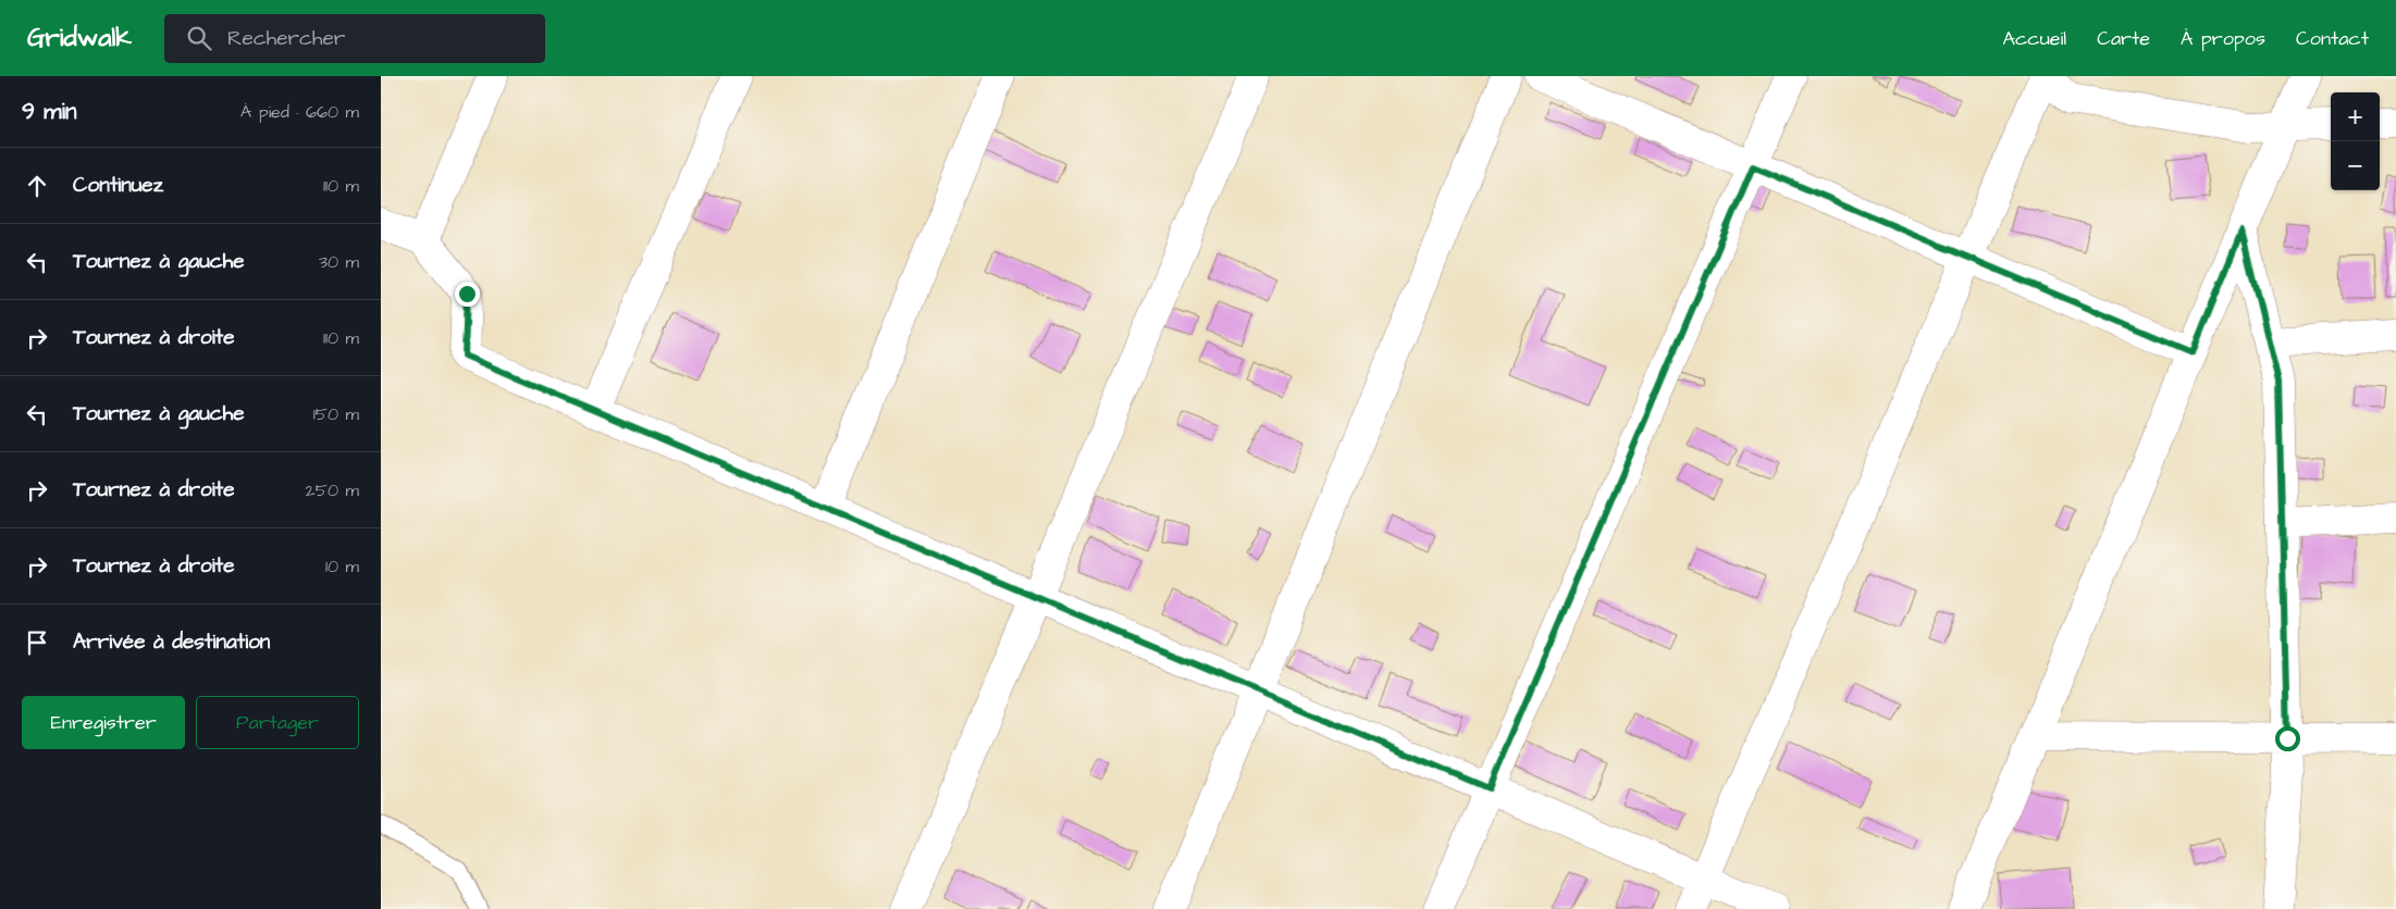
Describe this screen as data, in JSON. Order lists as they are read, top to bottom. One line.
{"page":{"header":"Gridwalk","search":"Rechercher","nav":["Accueil","Carte","À propos","Contact"],"heading":["9 min","À pied · 660 m"],"map_buttons":["+","−"],"list":[["Continuez","110 m"],["Tournez à gauche","30 m"],["Tournez à droite","110 m"],["Tournez à gauche","150 m"],["Tournez à droite","250 m"],["Tournez à droite","10 m"],"Arrivée à destination"],"buttons":["Enregistrer","Partager"]}}
